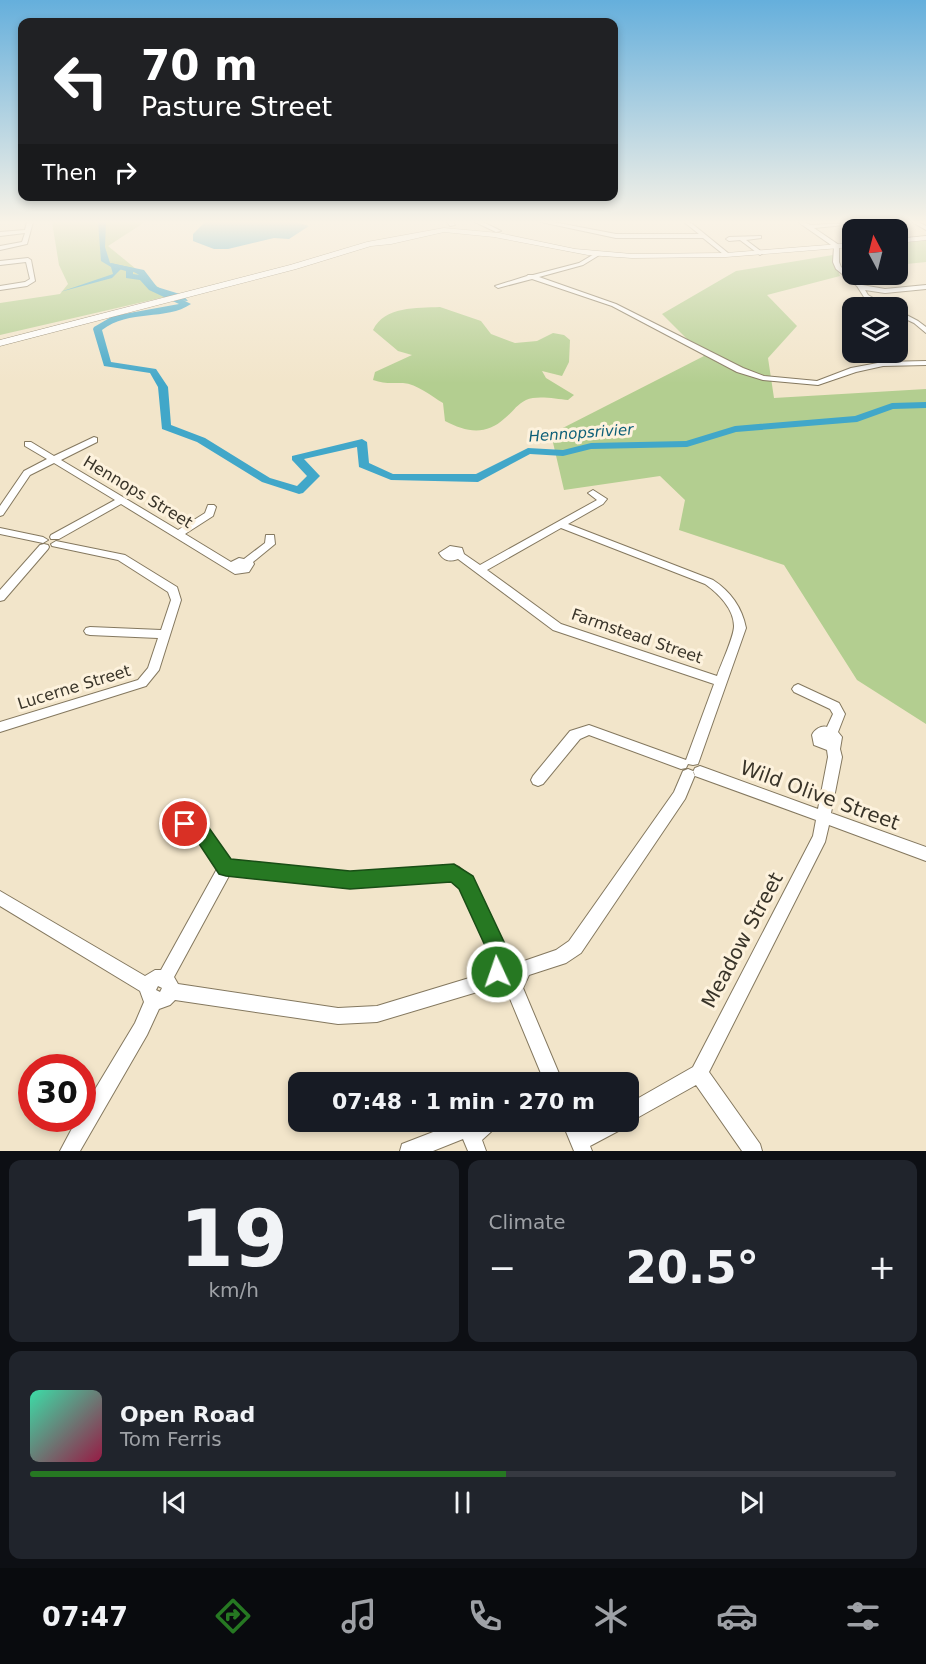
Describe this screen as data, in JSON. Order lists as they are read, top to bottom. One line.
{"streets":{"street":["Hennops Street","Farmstead Street","Lucerne Street","Wild Olive Street","Meadow Street"]},"crossings":[["Wild Olive Street","Meadow Street"]],"water":["Hennopsrivier"],"north":"top","page":{"turn":["70 m","Pasture Street"],"then":"Then","limit":"30","trip":"07:48 · 1 min · 270 m","tile":[["19","km/h"],"Climate"],"heat":["−","20.5°","+"],"song":["Open Road","Tom Ferris"],"tabs":"07:47"}}
